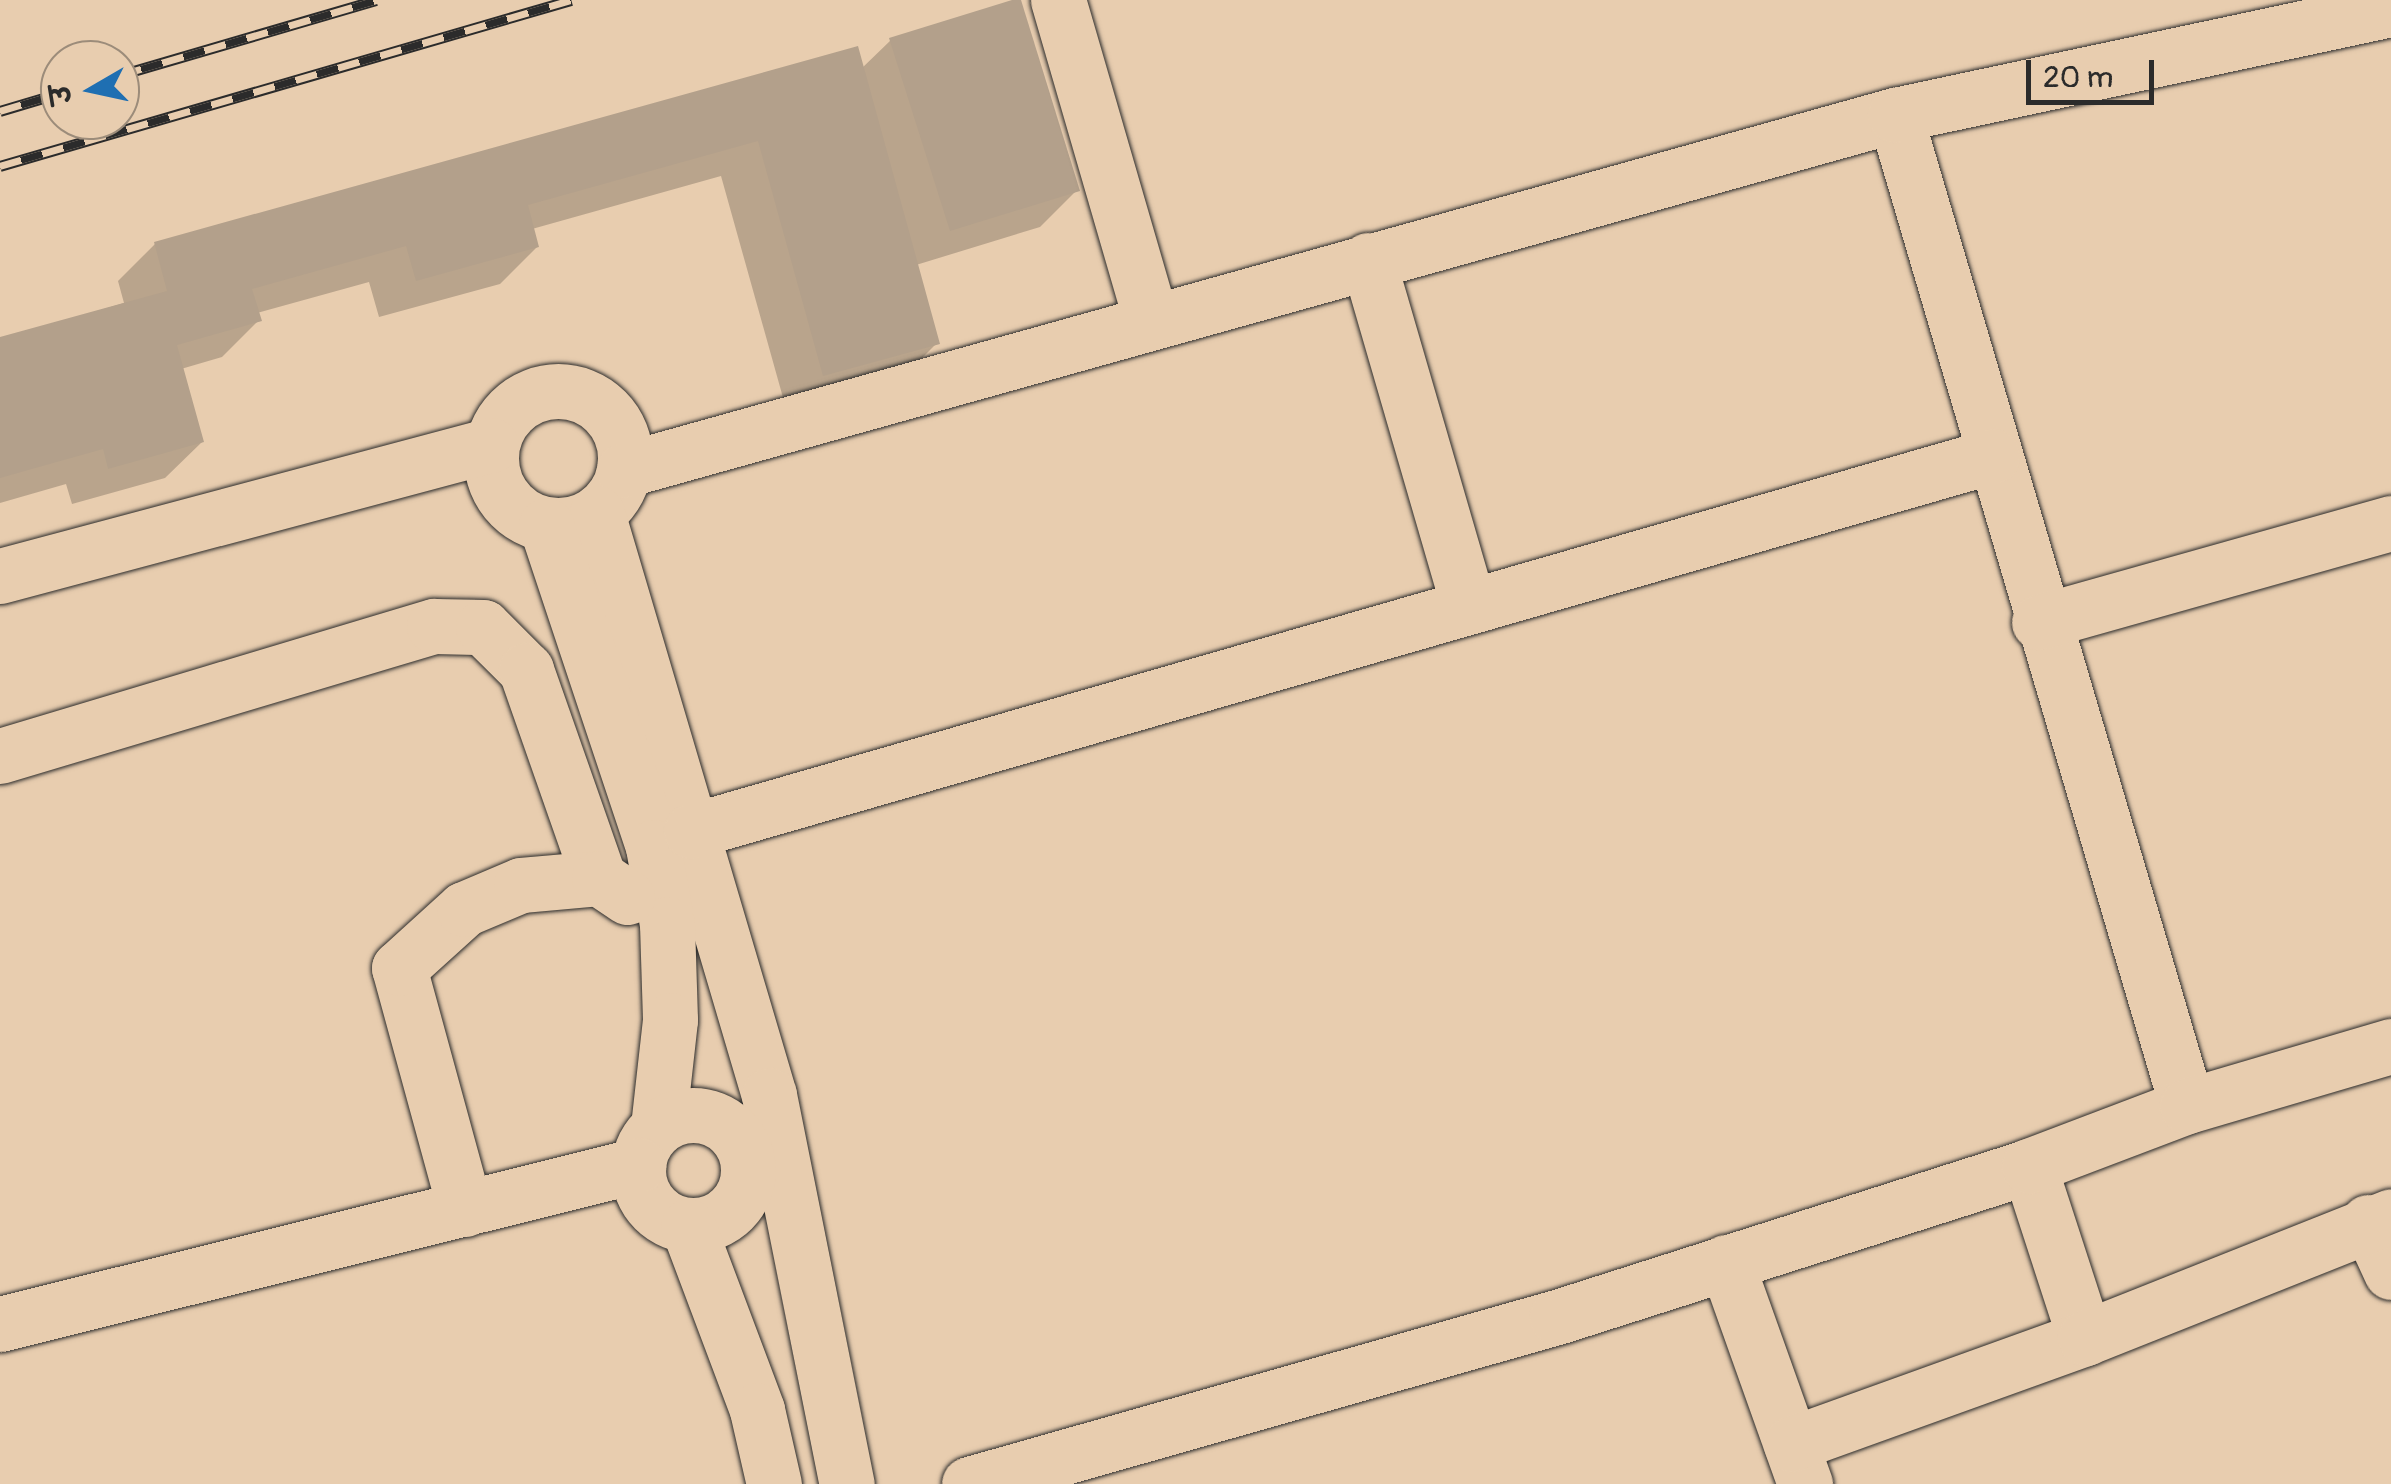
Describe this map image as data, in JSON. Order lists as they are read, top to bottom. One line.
{"scale_bar":"20 m","north":"left"}
